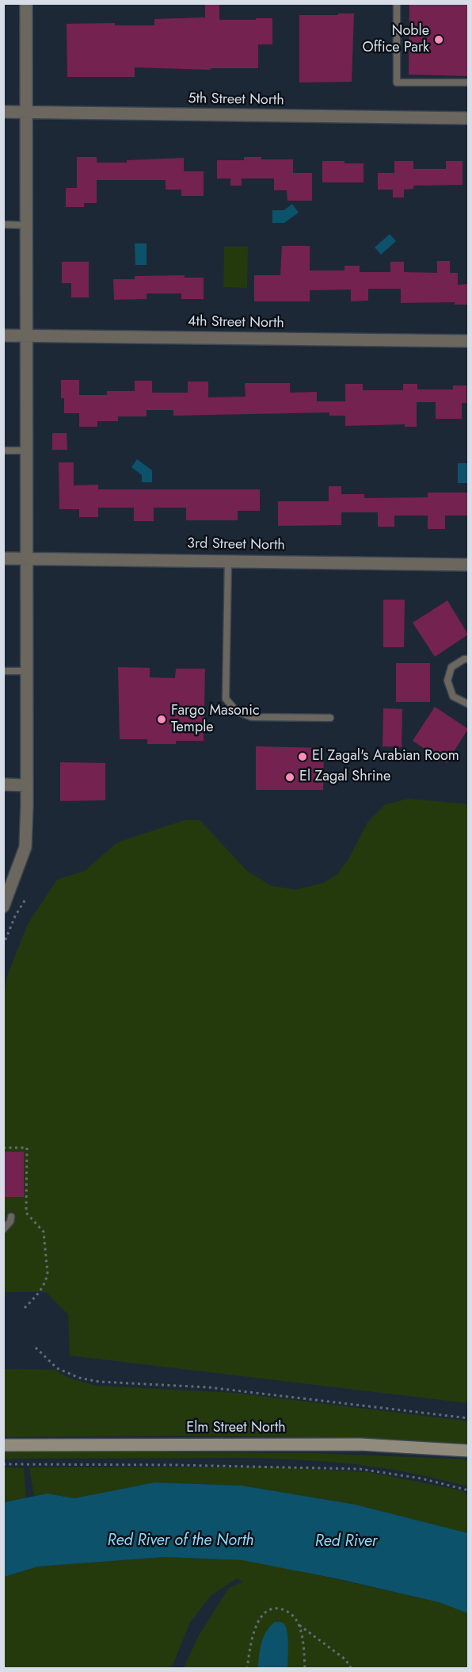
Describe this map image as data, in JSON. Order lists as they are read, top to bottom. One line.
{"streets":{"street":["5th Street North","4th Street North","3rd Street North","Elm Street North"]},"water":["Red River of the North","Red River"],"places":["Noble Office Park","Fargo Masonic Temple","El Zagal's Arabian Room","El Zagal Shrine"]}
